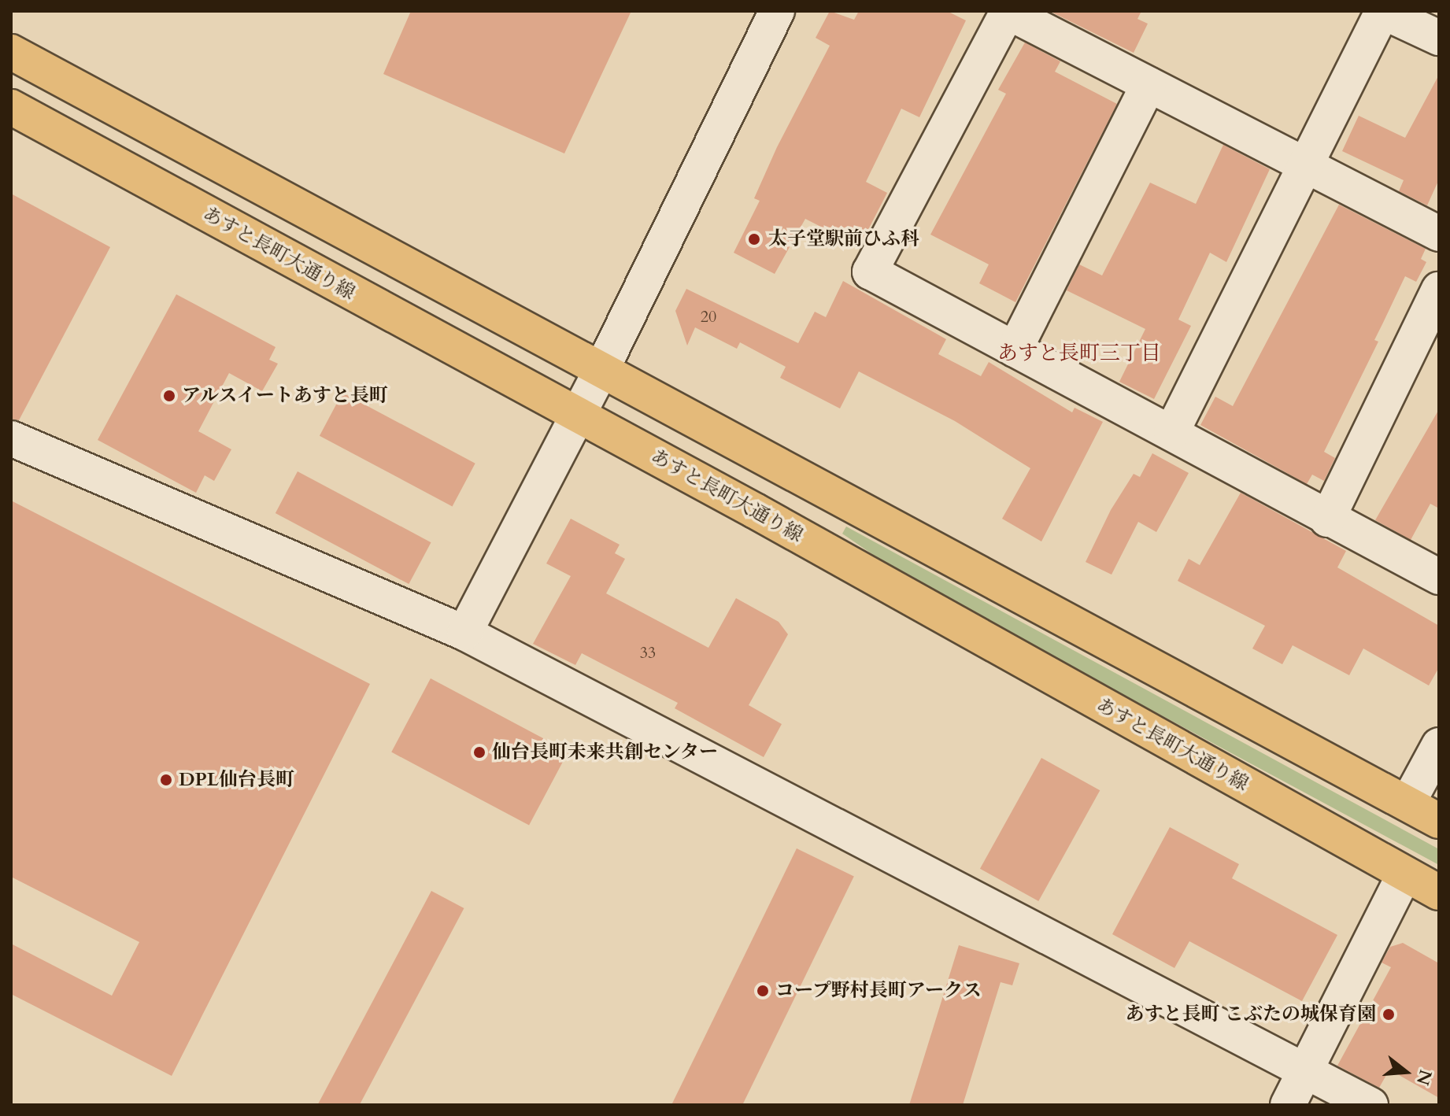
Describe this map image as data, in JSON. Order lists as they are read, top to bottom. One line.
{"streets":{"main road":["あすと長町大通り線"]},"districts":["あすと長町三丁目"],"places":["太子堂駅前ひふ科","アルスイートあすと長町","仙台長町未来共創センター","DPL仙台長町","コープ野村長町アークス","あすと長町 こぶたの城保育園"],"house_numbers":["20","33"],"north":"right"}
